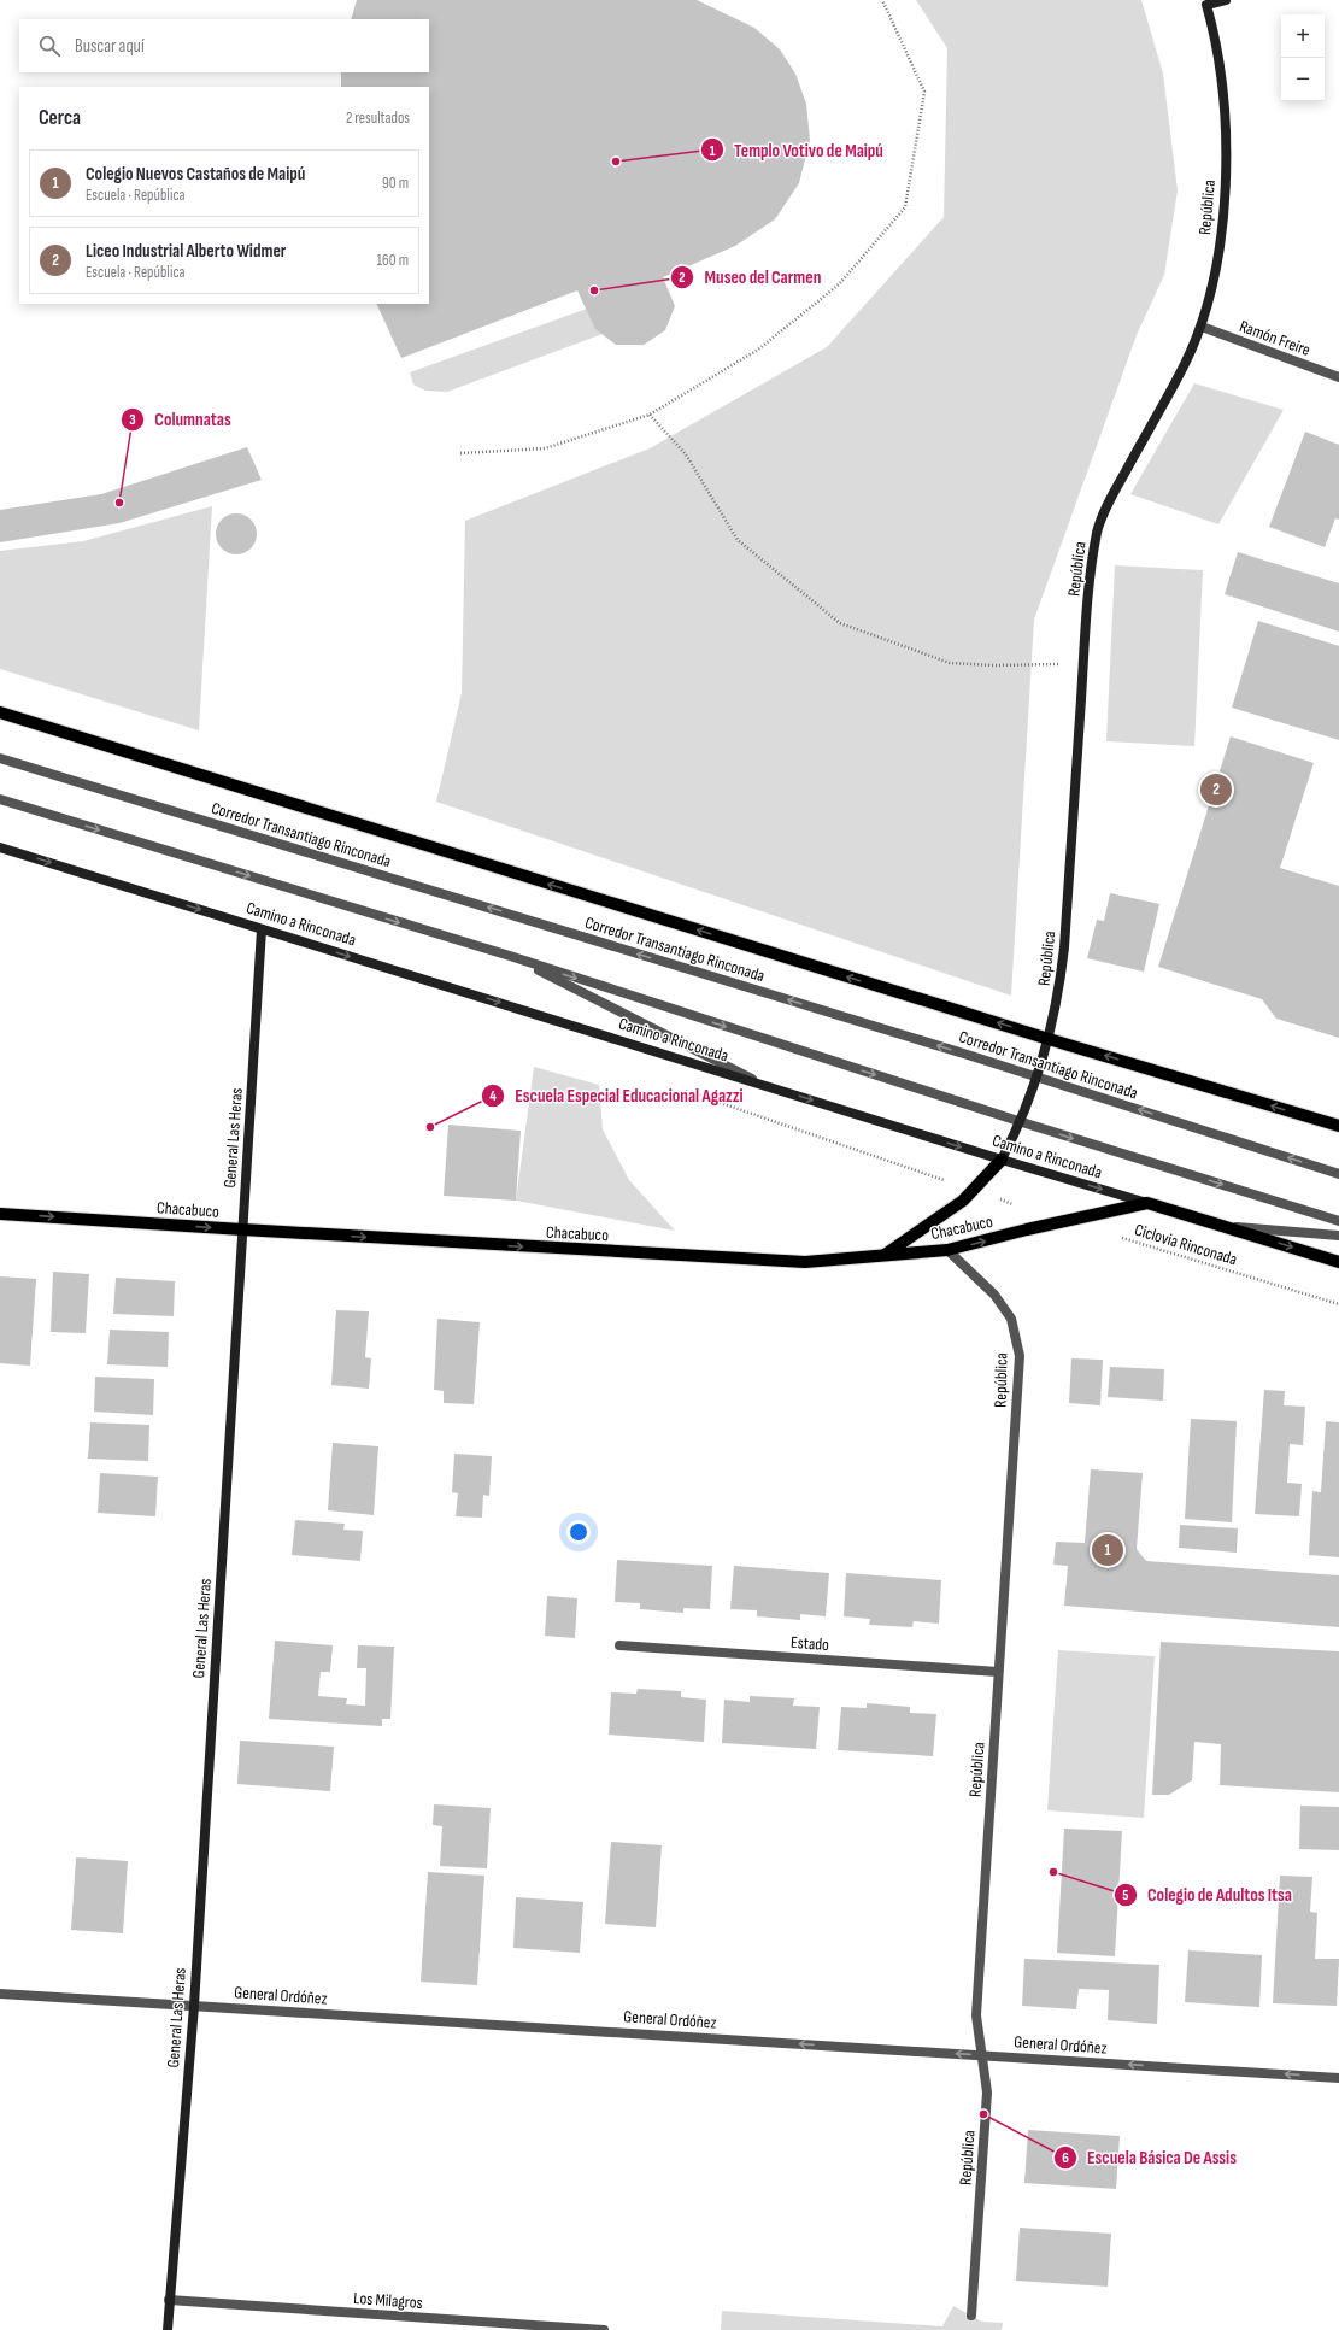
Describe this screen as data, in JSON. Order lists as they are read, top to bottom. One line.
{"streets":{"main road":["Camino a Rinconada","Chacabuco"],"street":["República","Ramón Freire","Corredor Transantiago Rinconada","General Las Heras","Estado","General Ordóñez","Los Milagros"],"path":["Ciclovia Rinconada"]},"crossings":[["República","Ramón Freire"],["República","Corredor Transantiago Rinconada"],["República","Camino a Rinconada"],["República","Chacabuco"],["República","Estado"],["República","General Ordóñez"],["Camino a Rinconada","General Las Heras"],["Camino a Rinconada","Chacabuco"],["General Las Heras","Chacabuco"],["General Las Heras","General Ordóñez"],["General Las Heras","Los Milagros"]],"one_way":["Chacabuco","General Ordóñez"],"places":["Templo Votivo de Maipú","Museo del Carmen","Columnatas","Escuela Especial Educacional Agazzi","Colegio de Adultos Itsa","Escuela Básica De Assis"],"page":{"map_buttons":["+","−"],"search":"Buscar aquí","heading":["Cerca","2 resultados"],"list":[{"mark":"1","name":"Colegio Nuevos Castaños de Maipú","note":"Escuela · República","value":"90 m"},{"mark":"2","name":"Liceo Industrial Alberto Widmer","note":"Escuela · República","value":"160 m"}],"pins":["2","1"]}}
